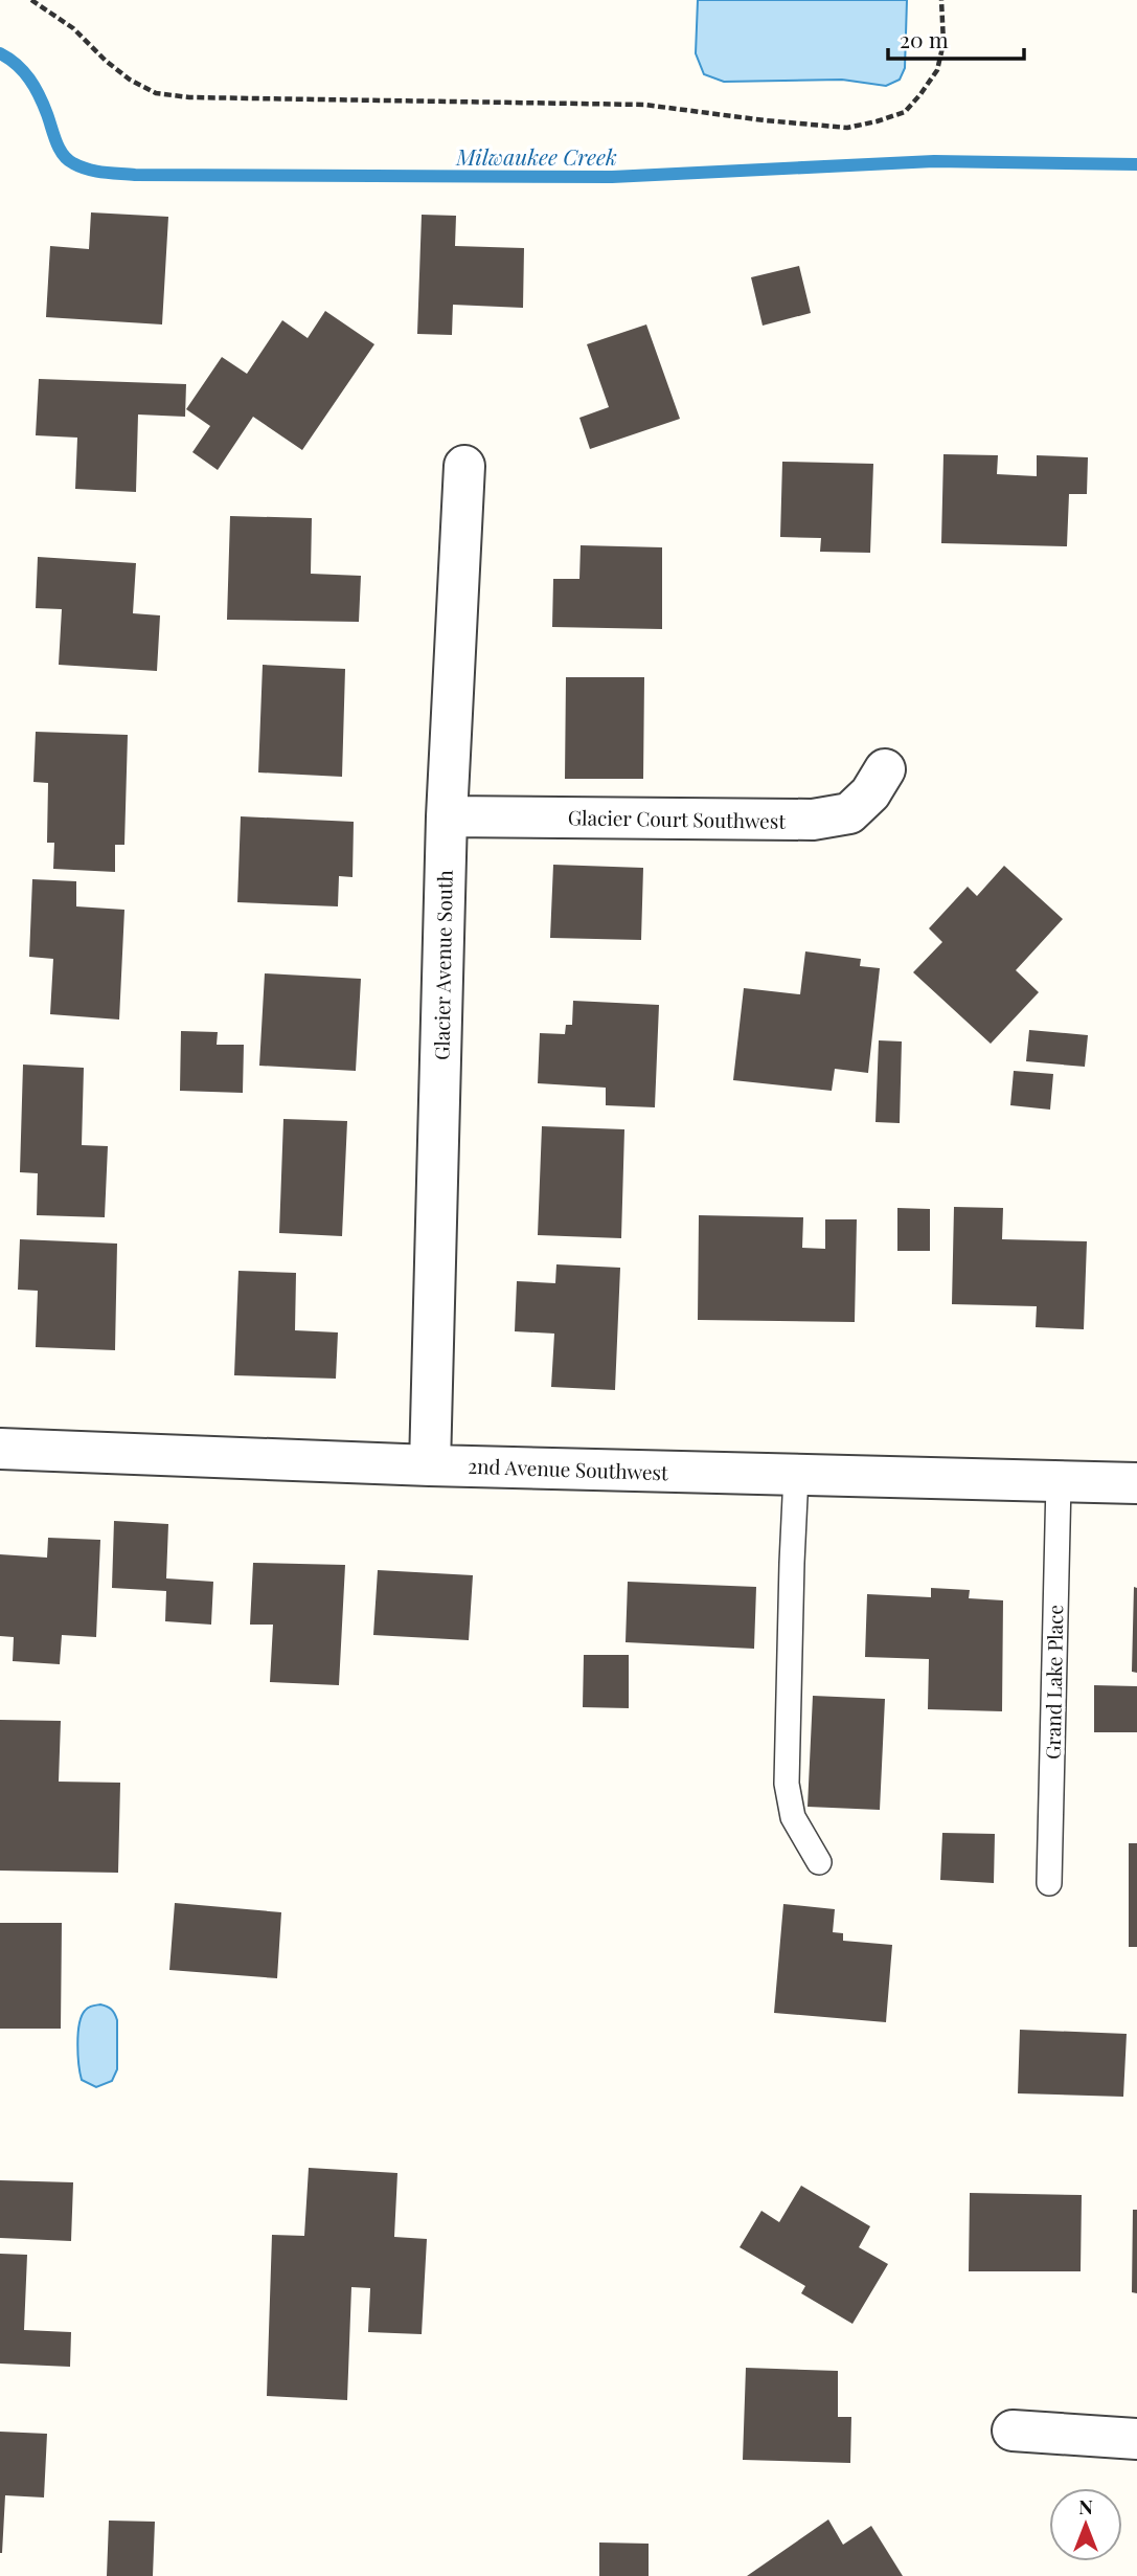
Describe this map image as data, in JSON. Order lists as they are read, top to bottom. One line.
{"streets":{"street":["Glacier Court Southwest","Glacier Avenue South","2nd Avenue Southwest"],"lane":["Grand Lake Place"]},"crossings":[["Glacier Court Southwest","Glacier Avenue South"],["Glacier Avenue South","2nd Avenue Southwest"],["2nd Avenue Southwest","Grand Lake Place"]],"water":["Milwaukee Creek"],"scale_bar":"20 m","north":"top"}
